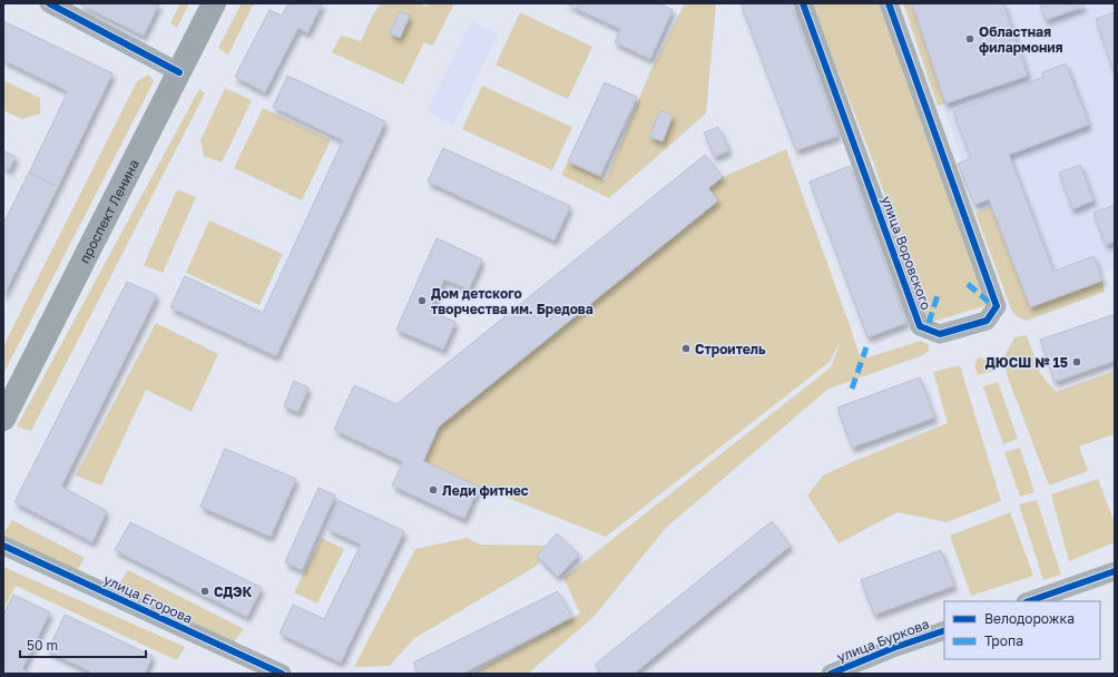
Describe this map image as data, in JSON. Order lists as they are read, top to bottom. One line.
{"streets":{"main road":["проспект Ленина"],"street":["улица Воровского","улица Егорова","улица Буркова"]},"places":["Областная филармония","Дом детского творчества им. Бредова","Строитель","ДЮСШ № 15","Леди фитнес","СДЭК"],"legend":["Велодорожка","Тропа"],"scale_bar":"50 m"}
